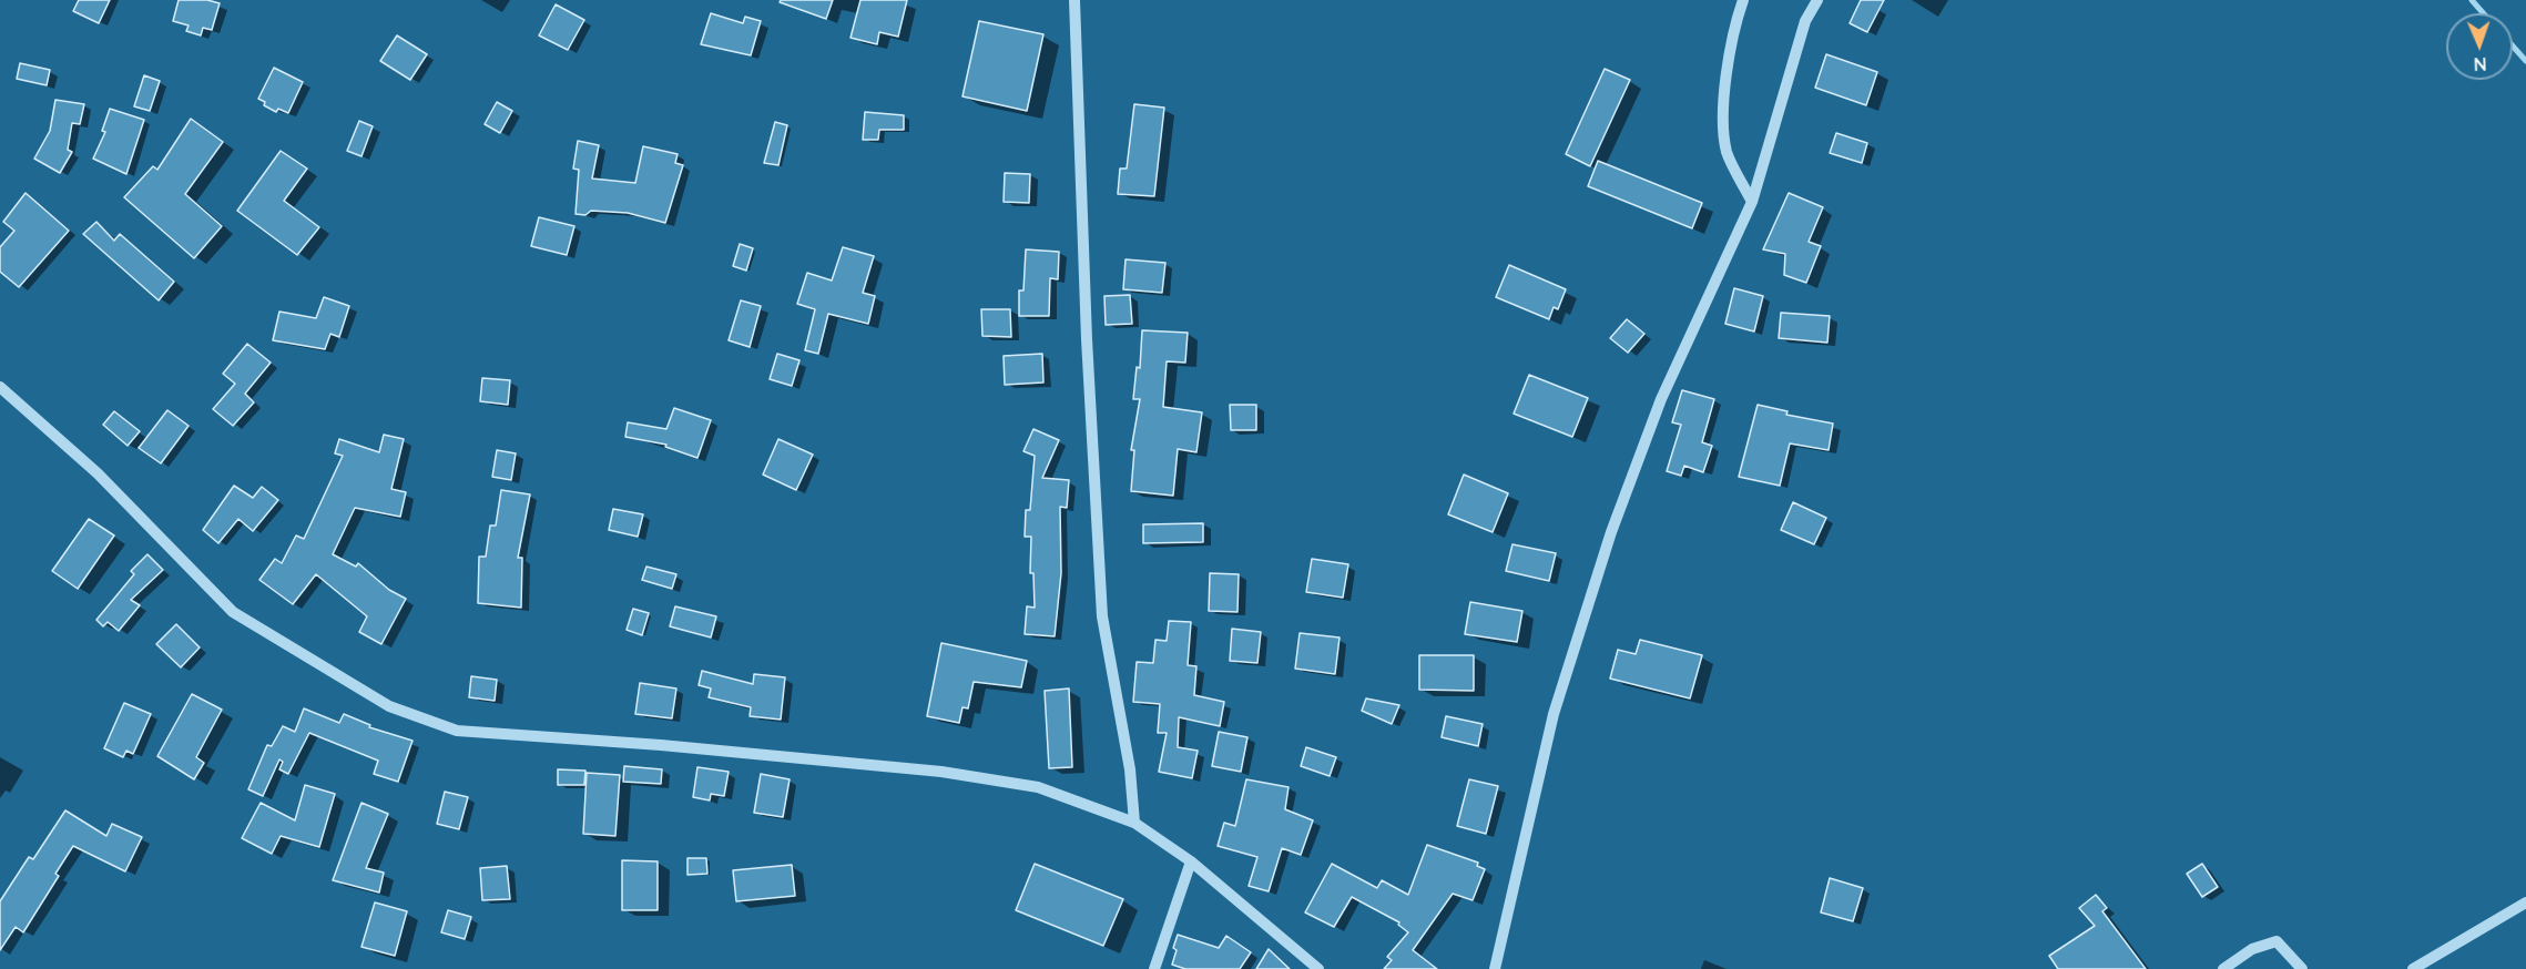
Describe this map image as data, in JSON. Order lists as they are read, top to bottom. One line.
{"north":"bottom"}
